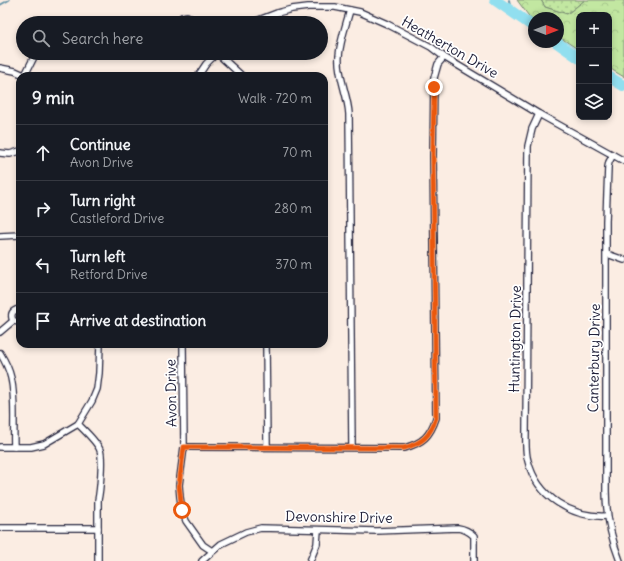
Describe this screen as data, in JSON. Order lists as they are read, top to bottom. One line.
{"streets":{"street":["Heatherton Drive","Huntington Drive","Canterbury Drive","Avon Drive","Devonshire Drive"]},"crossings":[["Heatherton Drive","Huntington Drive"],["Heatherton Drive","Canterbury Drive"],["Huntington Drive","Canterbury Drive"],["Avon Drive","Devonshire Drive"]],"north":"right","page":{"map_buttons":["+","−"],"search":"Search here","heading":["9 min","Walk · 720 m"],"list":[["Continue","Avon Drive","70 m"],["Turn right","Castleford Drive","280 m"],["Turn left","Retford Drive","370 m"],"Arrive at destination"]}}
